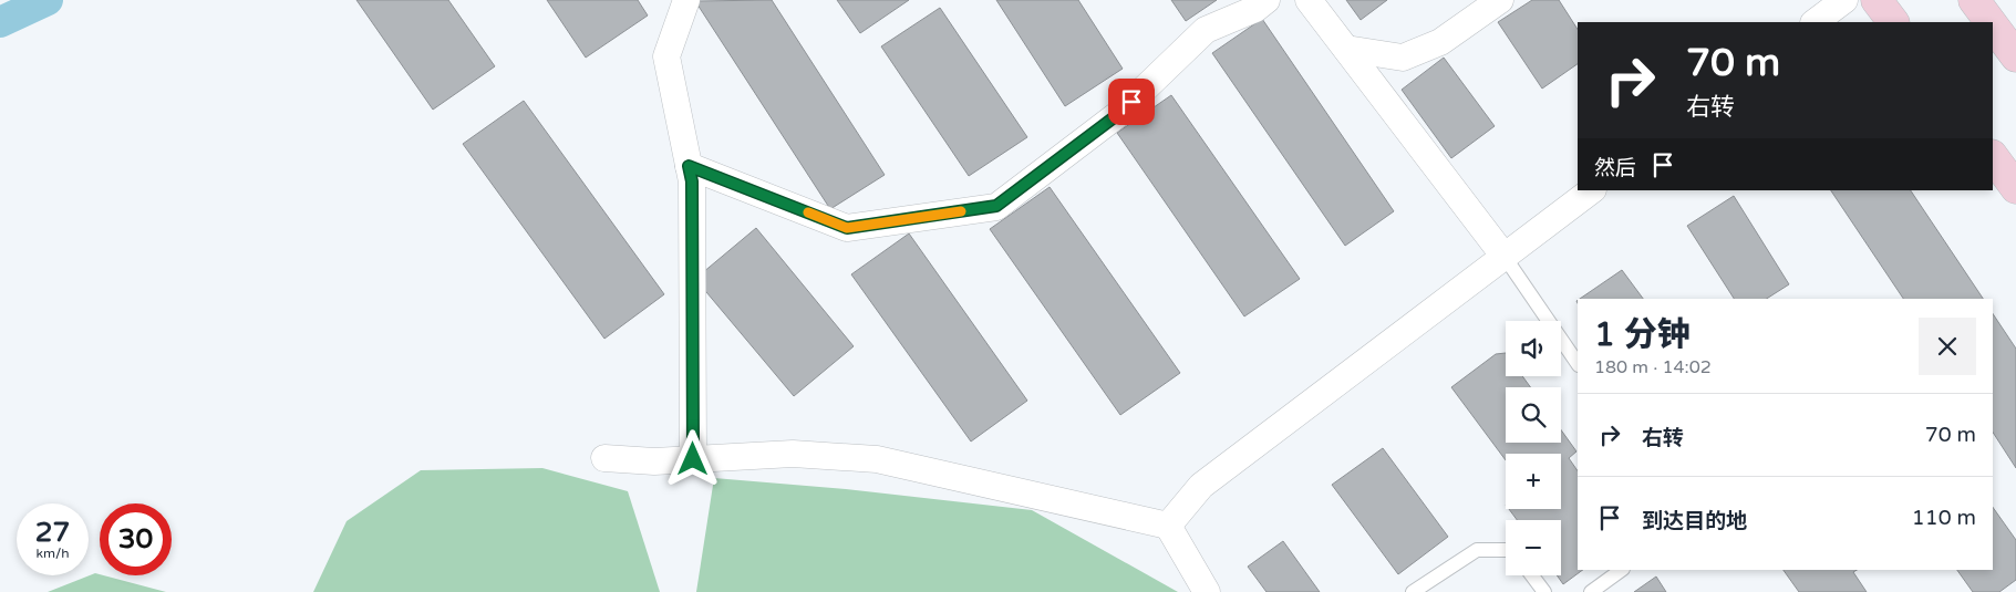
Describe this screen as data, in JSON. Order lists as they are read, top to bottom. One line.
{"page":{"turn":["70 m","右转"],"then":"然后","heading":["1 分钟","180 m · 14:02"],"map_buttons":["+","−"],"list":[{"name":"右转","value":"70 m"},{"name":"到达目的地","value":"110 m"}],"speed":"27 km/h","limit":"30"}}
